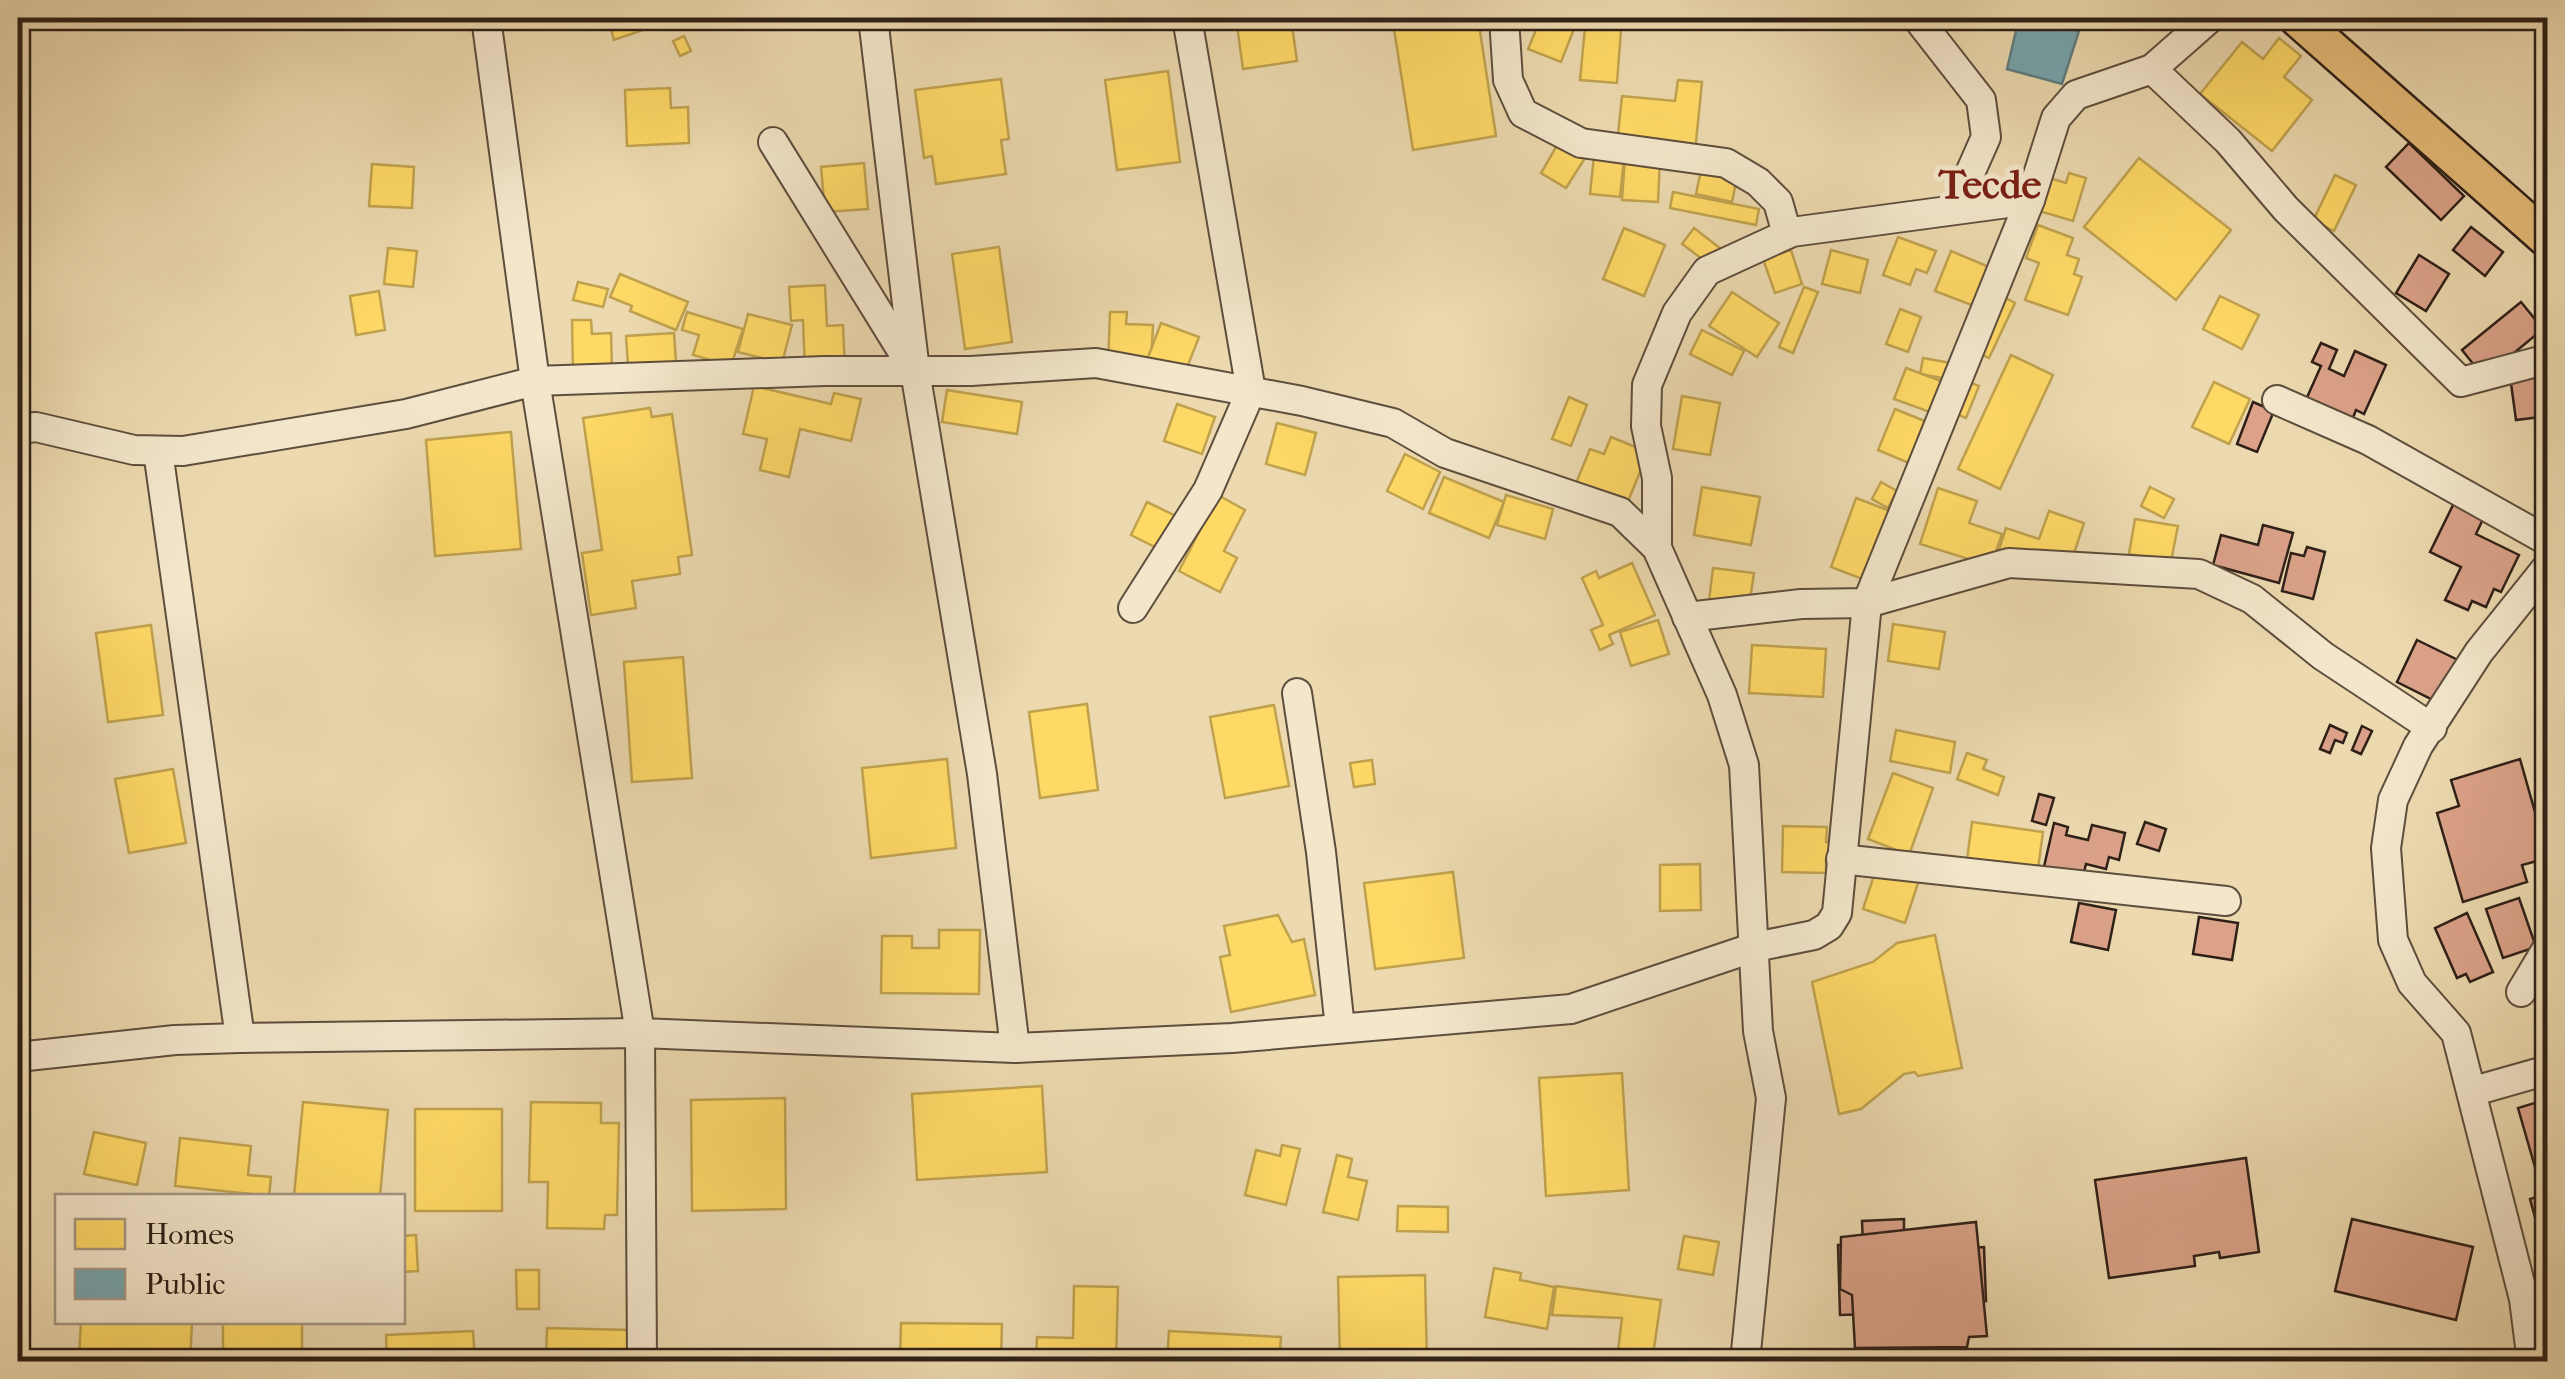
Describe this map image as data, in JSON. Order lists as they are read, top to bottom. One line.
{"districts":["Tecde"],"legend":["Homes","Public"]}
